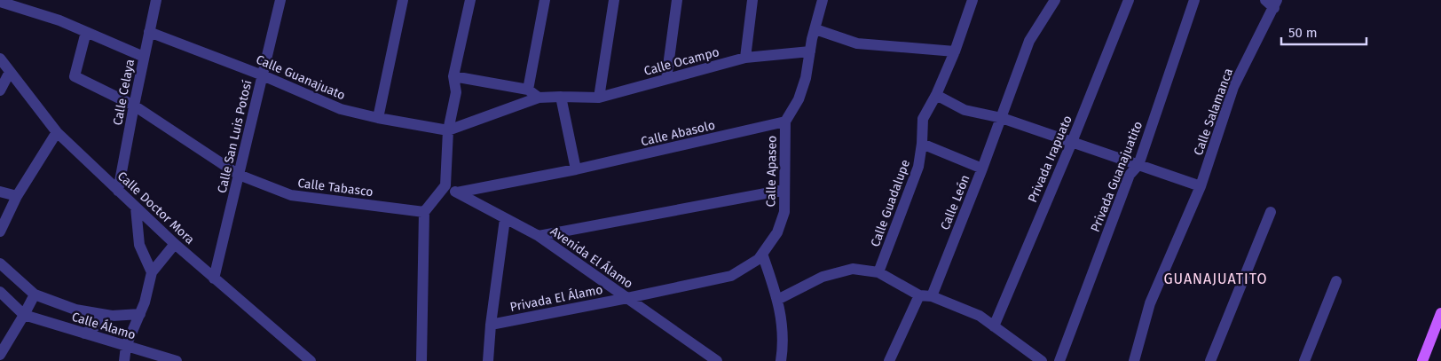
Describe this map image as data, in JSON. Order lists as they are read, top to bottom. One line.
{"streets":{"street":["Calle Ocampo","Calle Guanajuato","Calle Celaya","Calle Salamanca","Calle Abasolo","Calle San Luis Potosí","Privada Irapuato","Calle Apaseo","Privada Guanajuatito","Calle Tabasco","Calle León","Calle Guadalupe","Calle Doctor Mora","Avenida El Álamo","Privada El Álamo","Calle Álamo"]},"crossings":[["Calle Ocampo","Calle Guanajuato"],["Calle Ocampo","Calle Apaseo"],["Calle Guanajuato","Calle Celaya"],["Calle Guanajuato","Calle San Luis Potosí"],["Calle Celaya","Calle Tabasco"],["Calle Celaya","Calle Doctor Mora"],["Calle Abasolo","Calle Apaseo"],["Calle Abasolo","Avenida El Álamo"],["Calle San Luis Potosí","Calle Tabasco"],["Calle San Luis Potosí","Calle Doctor Mora"],["Calle Apaseo","Avenida El Álamo"],["Calle Apaseo","Privada El Álamo"],["Avenida El Álamo","Privada El Álamo"]],"districts":["GUANAJUATITO"],"scale_bar":"50 m"}
